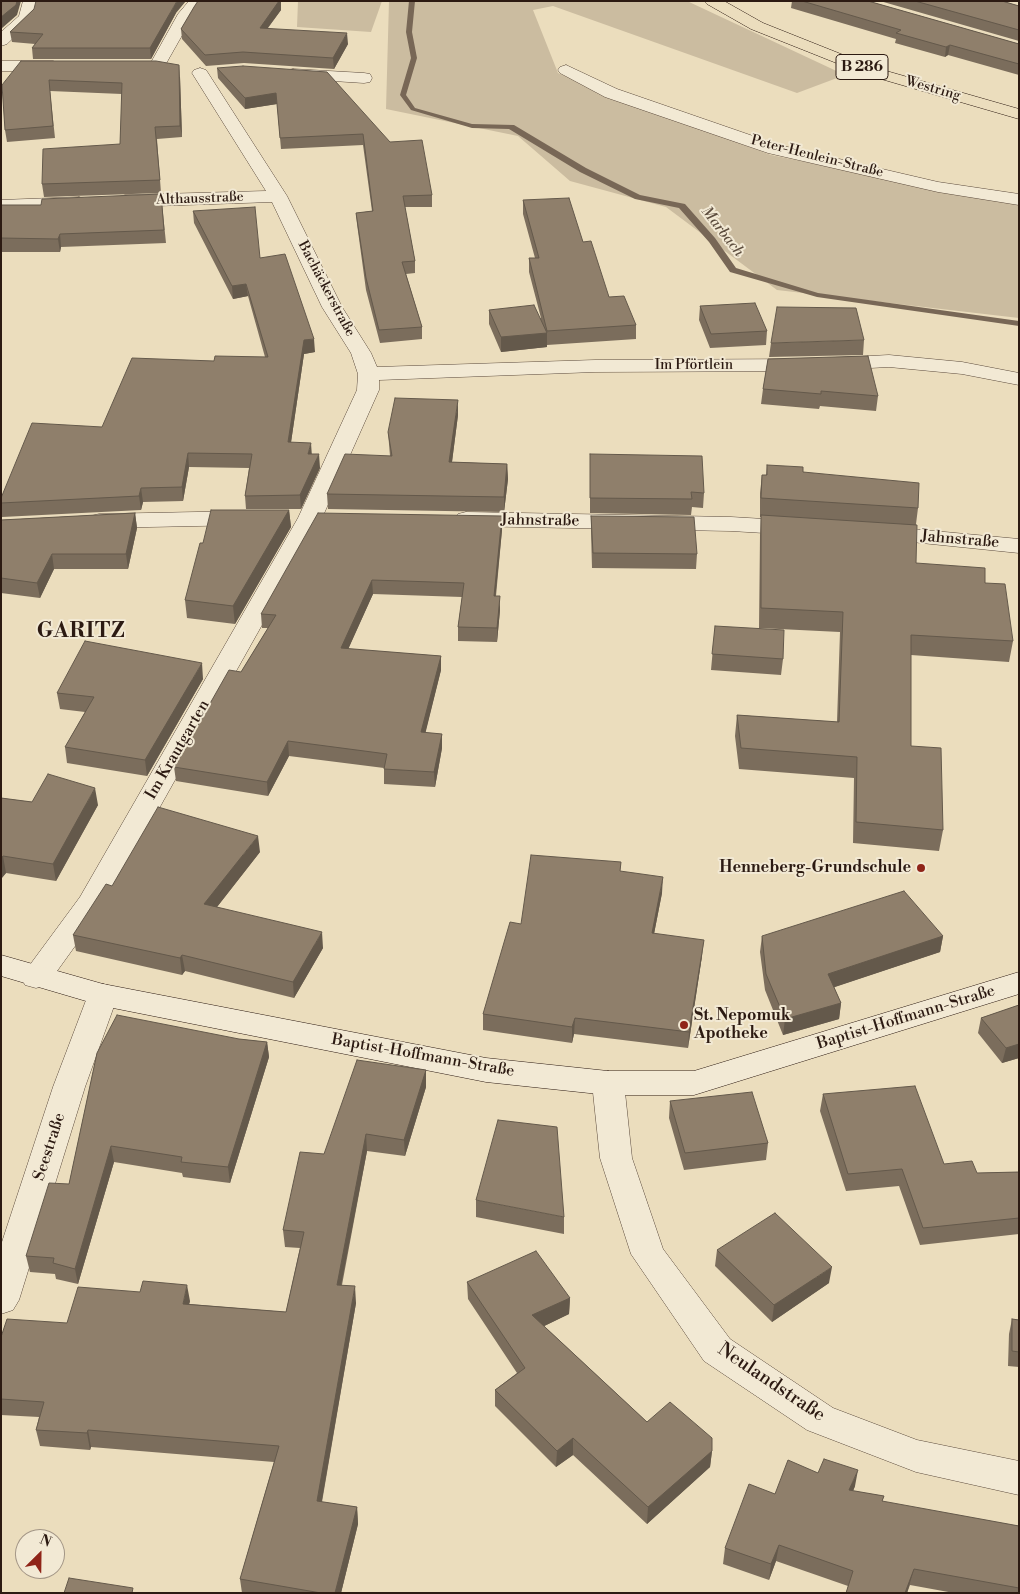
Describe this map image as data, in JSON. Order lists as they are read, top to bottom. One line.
{"streets":{"main road":["B 286","Westring"],"street":["Peter-Henlein-Straße","Althausstraße","Bachäckerstraße","Im Pförtlein","Jahnstraße","Im Krautgarten","Baptist-Hoffmann-Straße","Seestraße","Neulandstraße"]},"crossings":[["Althausstraße","Bachäckerstraße"],["Bachäckerstraße","Im Pförtlein"],["Im Krautgarten","Baptist-Hoffmann-Straße"],["Baptist-Hoffmann-Straße","Seestraße"],["Baptist-Hoffmann-Straße","Neulandstraße"]],"districts":["GARITZ"],"water":["Marbach"],"places":["Henneberg-Grundschule","St. Nepomuk Apotheke"],"north":"top right"}
